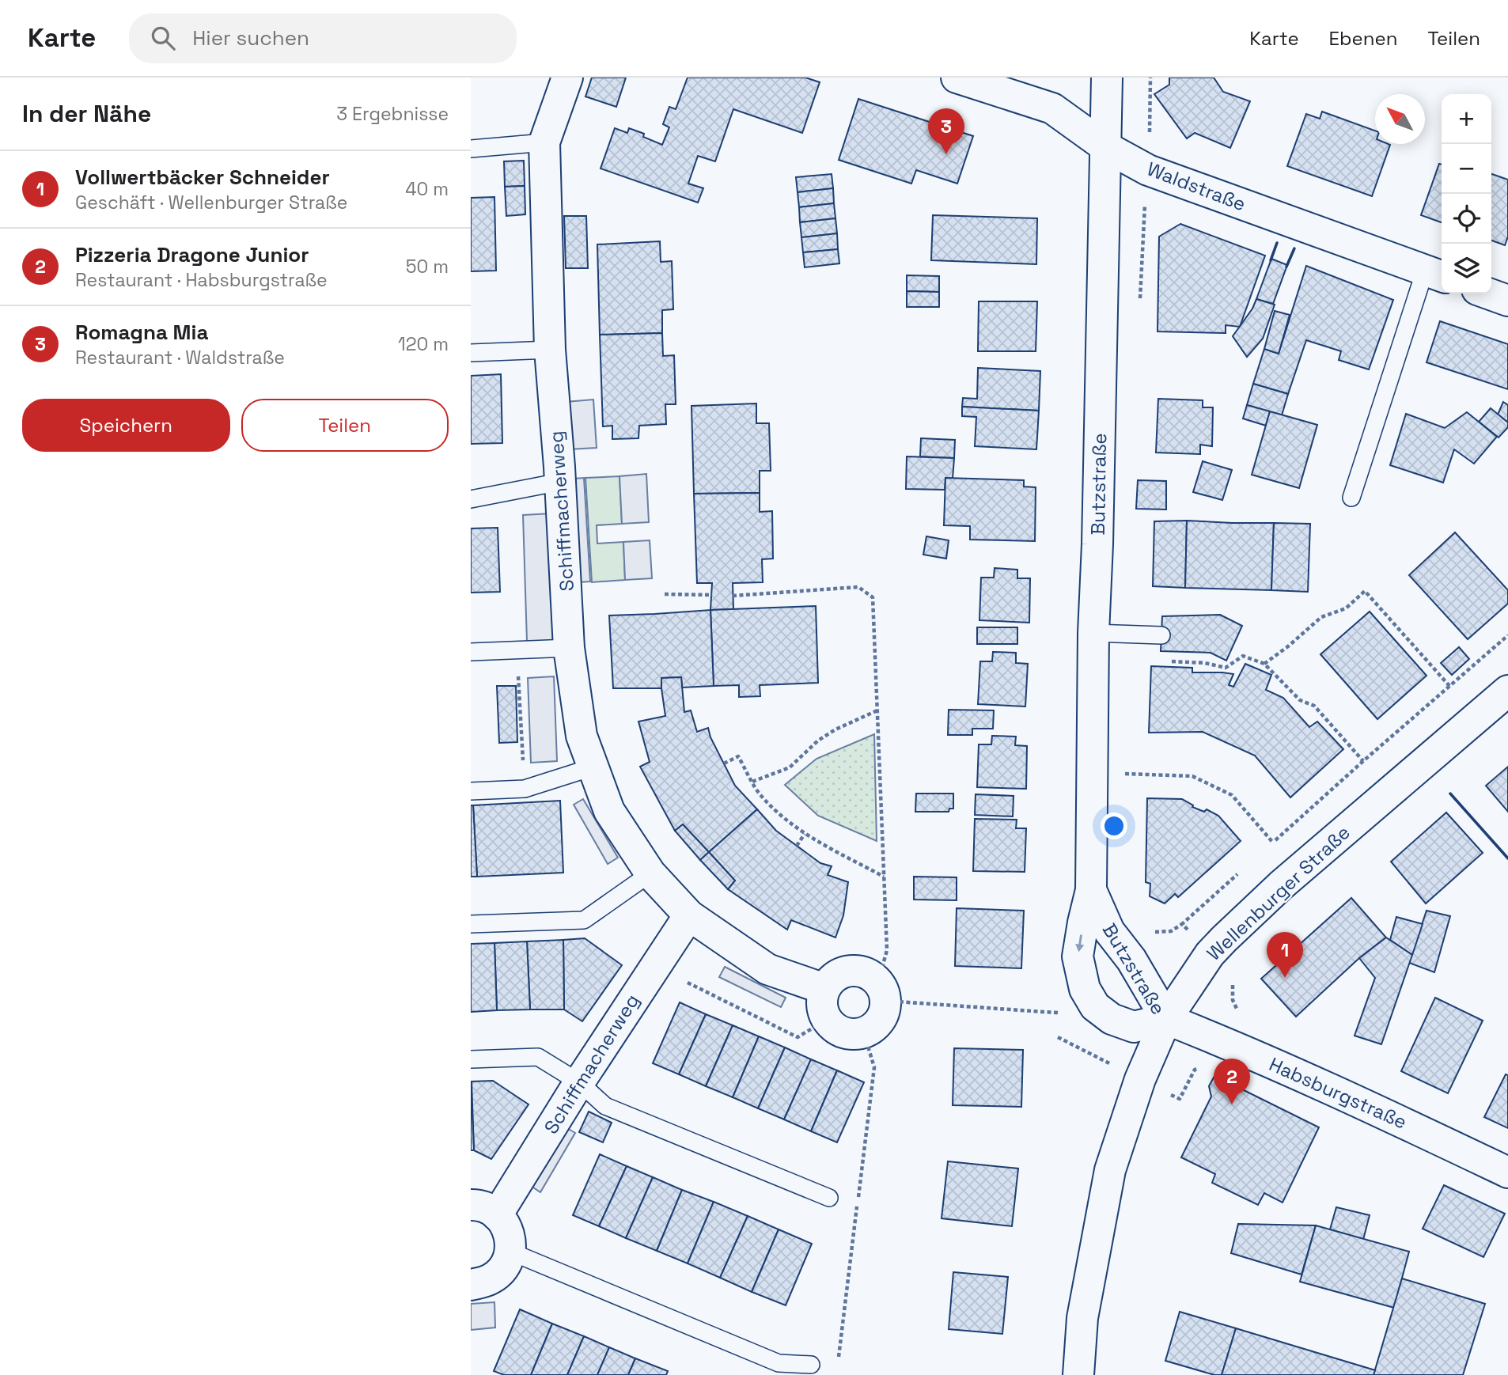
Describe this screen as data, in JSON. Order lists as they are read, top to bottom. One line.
{"streets":{"street":["Waldstraße","Butzstraße","Schiffmacherweg","Wellenburger Straße","Habsburgstraße"]},"crossings":[["Waldstraße","Butzstraße"],["Butzstraße","Wellenburger Straße"],["Butzstraße","Habsburgstraße"],["Wellenburger Straße","Habsburgstraße"]],"north":"top left","page":{"header":"Karte","search":"Hier suchen","nav":["Karte","Ebenen","Teilen"],"heading":["In der Nähe","3 Ergebnisse"],"map_buttons":["+","−"],"pins":["3","1","2"],"list":[{"mark":"1","name":"Vollwertbäcker Schneider","note":"Geschäft · Wellenburger Straße","value":"40 m"},{"mark":"2","name":"Pizzeria Dragone Junior","note":"Restaurant · Habsburgstraße","value":"50 m"},{"mark":"3","name":"Romagna Mia","note":"Restaurant · Waldstraße","value":"120 m"}],"buttons":["Speichern","Teilen"]}}
